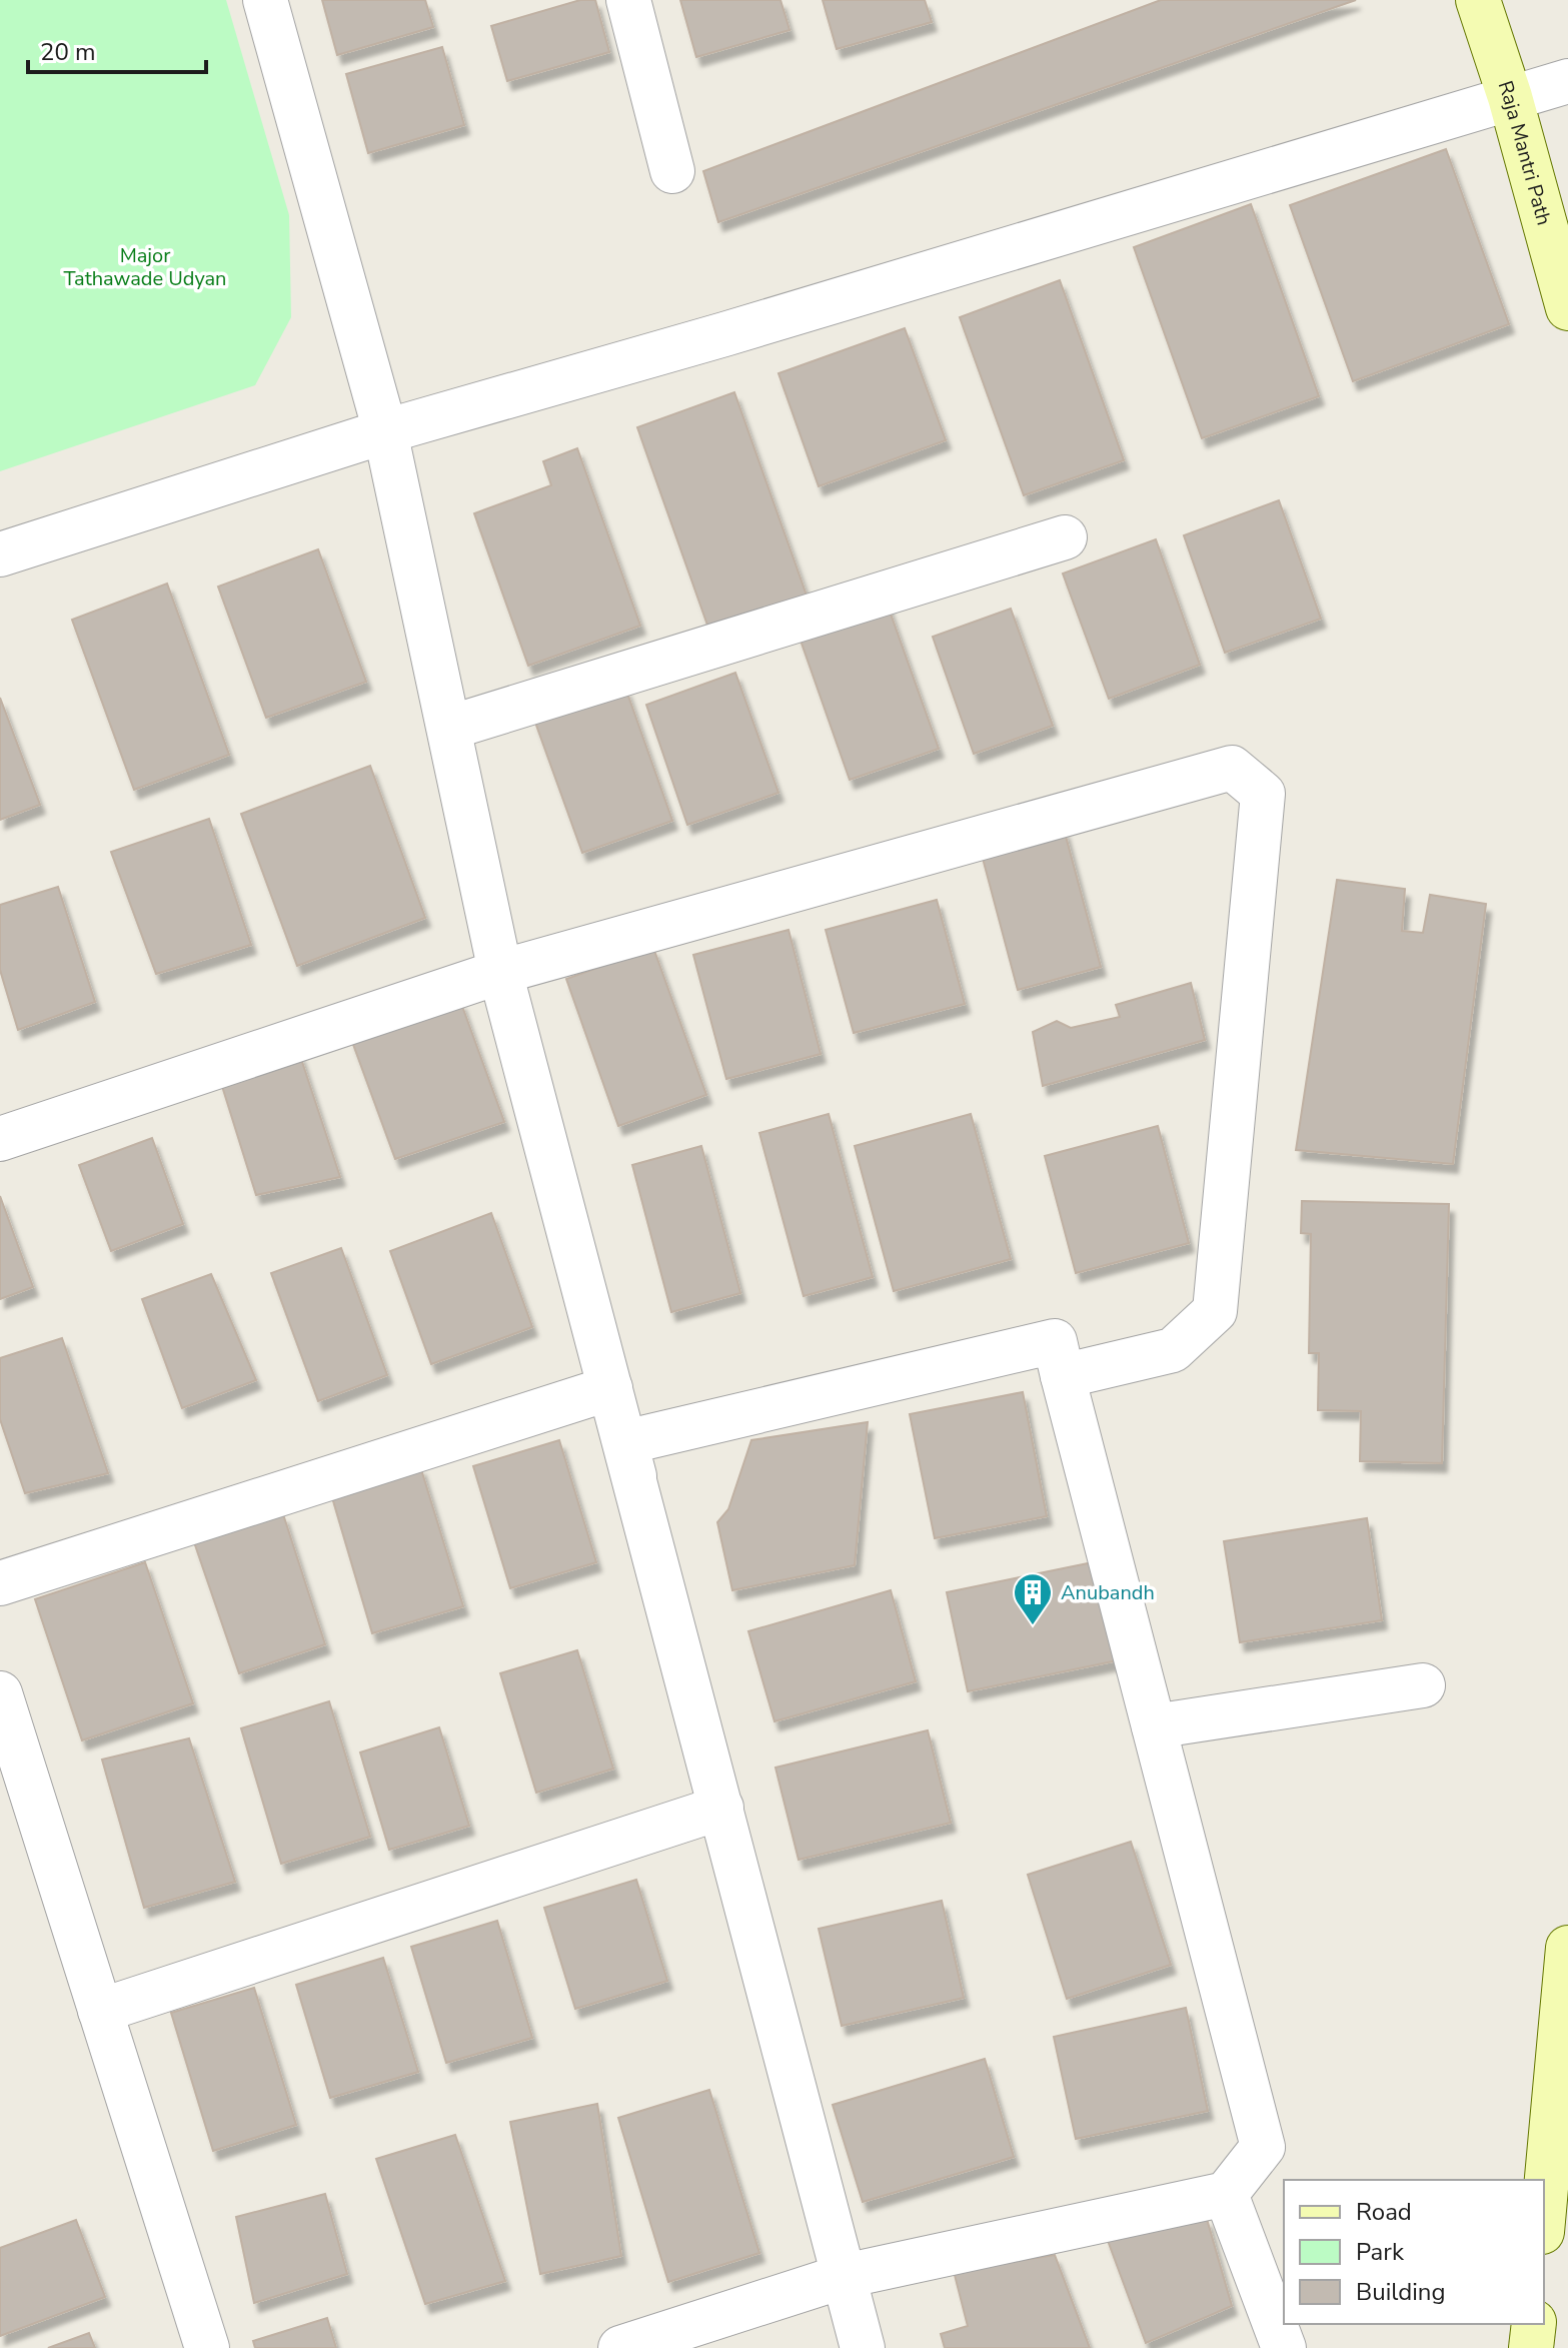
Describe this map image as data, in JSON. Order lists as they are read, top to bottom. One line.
{"streets":{"main road":["Raja Mantri Path"]},"parks":["Major Tathawade Udyan"],"places":{"building":["Anubandh"]},"legend":["Road","Park","Building"],"scale_bar":"20 m"}
